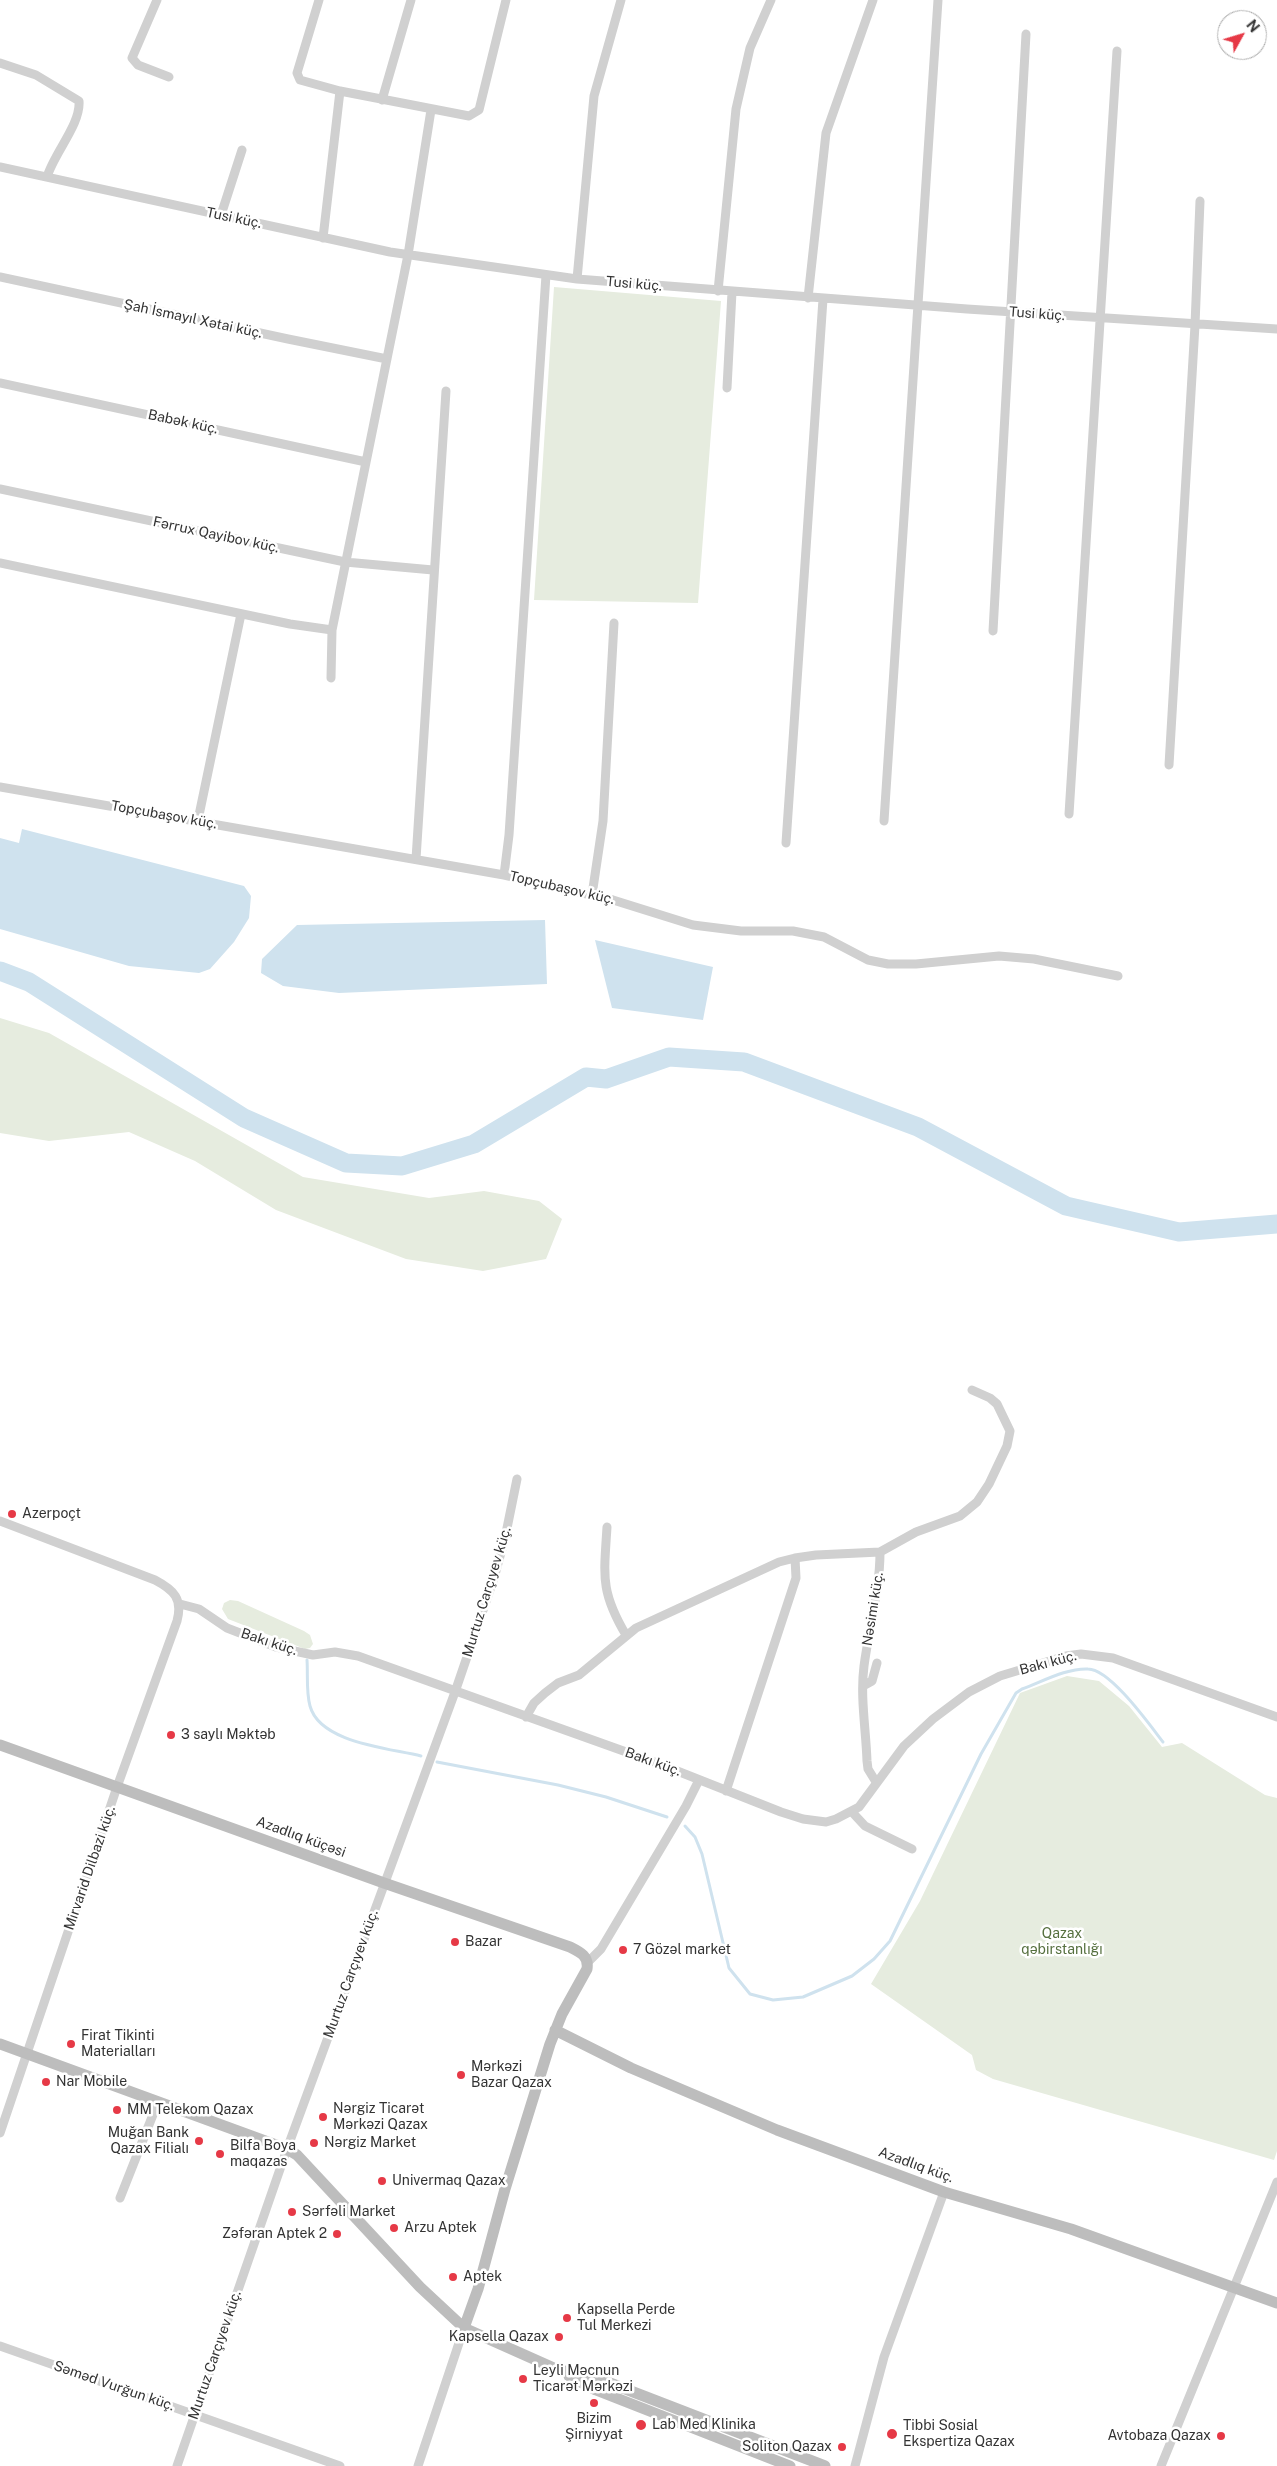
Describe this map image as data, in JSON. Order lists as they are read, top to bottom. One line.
{"streets":{"street":["Tusi küç.","Şah İsmayıl Xətai küç.","Babək küç.","Fərrux Qayibov küç.","Topçubaşov küç.","Murtuz Carçıyev küç.","Nəsimi küç.","Bakı küç.","Azadlıq küçəsi","Mirvarid Dilbazi küç.","Azadlıq küç.","Səməd Vurğun küç."]},"crossings":[["Murtuz Carçıyev küç.","Bakı küç."],["Murtuz Carçıyev küç.","Azadlıq küçəsi"],["Murtuz Carçıyev küç.","Səməd Vurğun küç."],["Nəsimi küç.","Bakı küç."],["Bakı küç.","Mirvarid Dilbazi küç."],["Azadlıq küçəsi","Mirvarid Dilbazi küç."]],"parks":["Qazax qəbirstanlığı"],"places":["Azerpoçt","3 saylı Məktəb","Bazar","7 Gözəl market","Firat Tikinti Materialları","Mərkəzi Bazar Qazax","Nar Mobile","MM Telekom Qazax","Nərgiz Ticarət Mərkəzi Qazax","Muğan Bank Qazax Filialı","Nərgiz Market","Bilfa Boya maqazas","Univermaq Qazax","Sərfəli Market","Arzu Aptek","Zəfəran Aptek 2","Aptek","Kapsella Perde Tul Merkezi","Kapsella Qazax","Leyli Məcnun Ticarət Mərkəzi","Bizim Şirniyyat","Lab Med Klinika","Tibbi Sosial Ekspertiza Qazax","Avtobaza Qazax","Soliton Qazax"],"north":"top right"}
